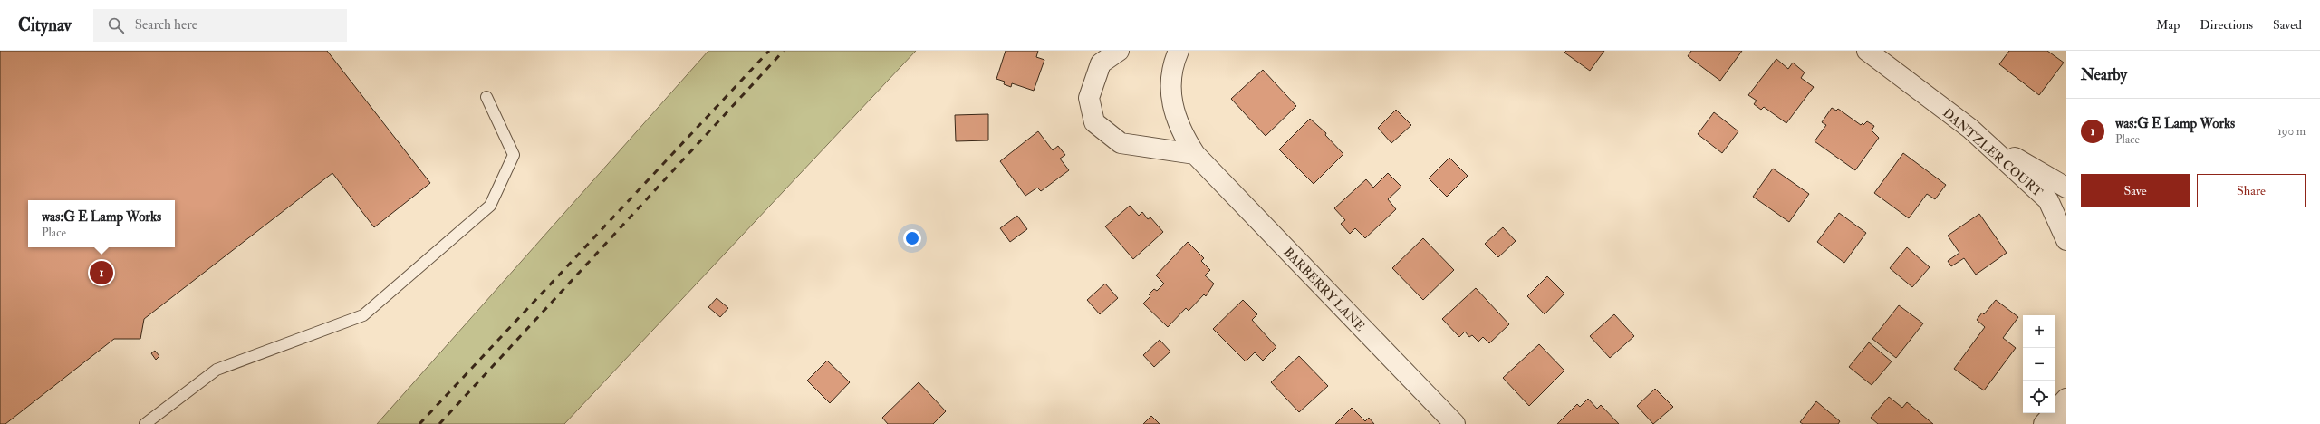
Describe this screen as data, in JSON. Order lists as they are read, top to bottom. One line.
{"streets":{"street":["DANTZLER COURT","BARBERRY LANE"]},"page":{"header":"Citynav","search":"Search here","nav":["Map","Directions","Saved"],"heading":"Nearby","list":[{"mark":"1","name":"was:G E Lamp Works","note":"Place","value":"190 m"}],"buttons":["Save","Share"],"popup":["was:G E Lamp Works","Place"],"pins":"1","map_buttons":["+","−"]}}
